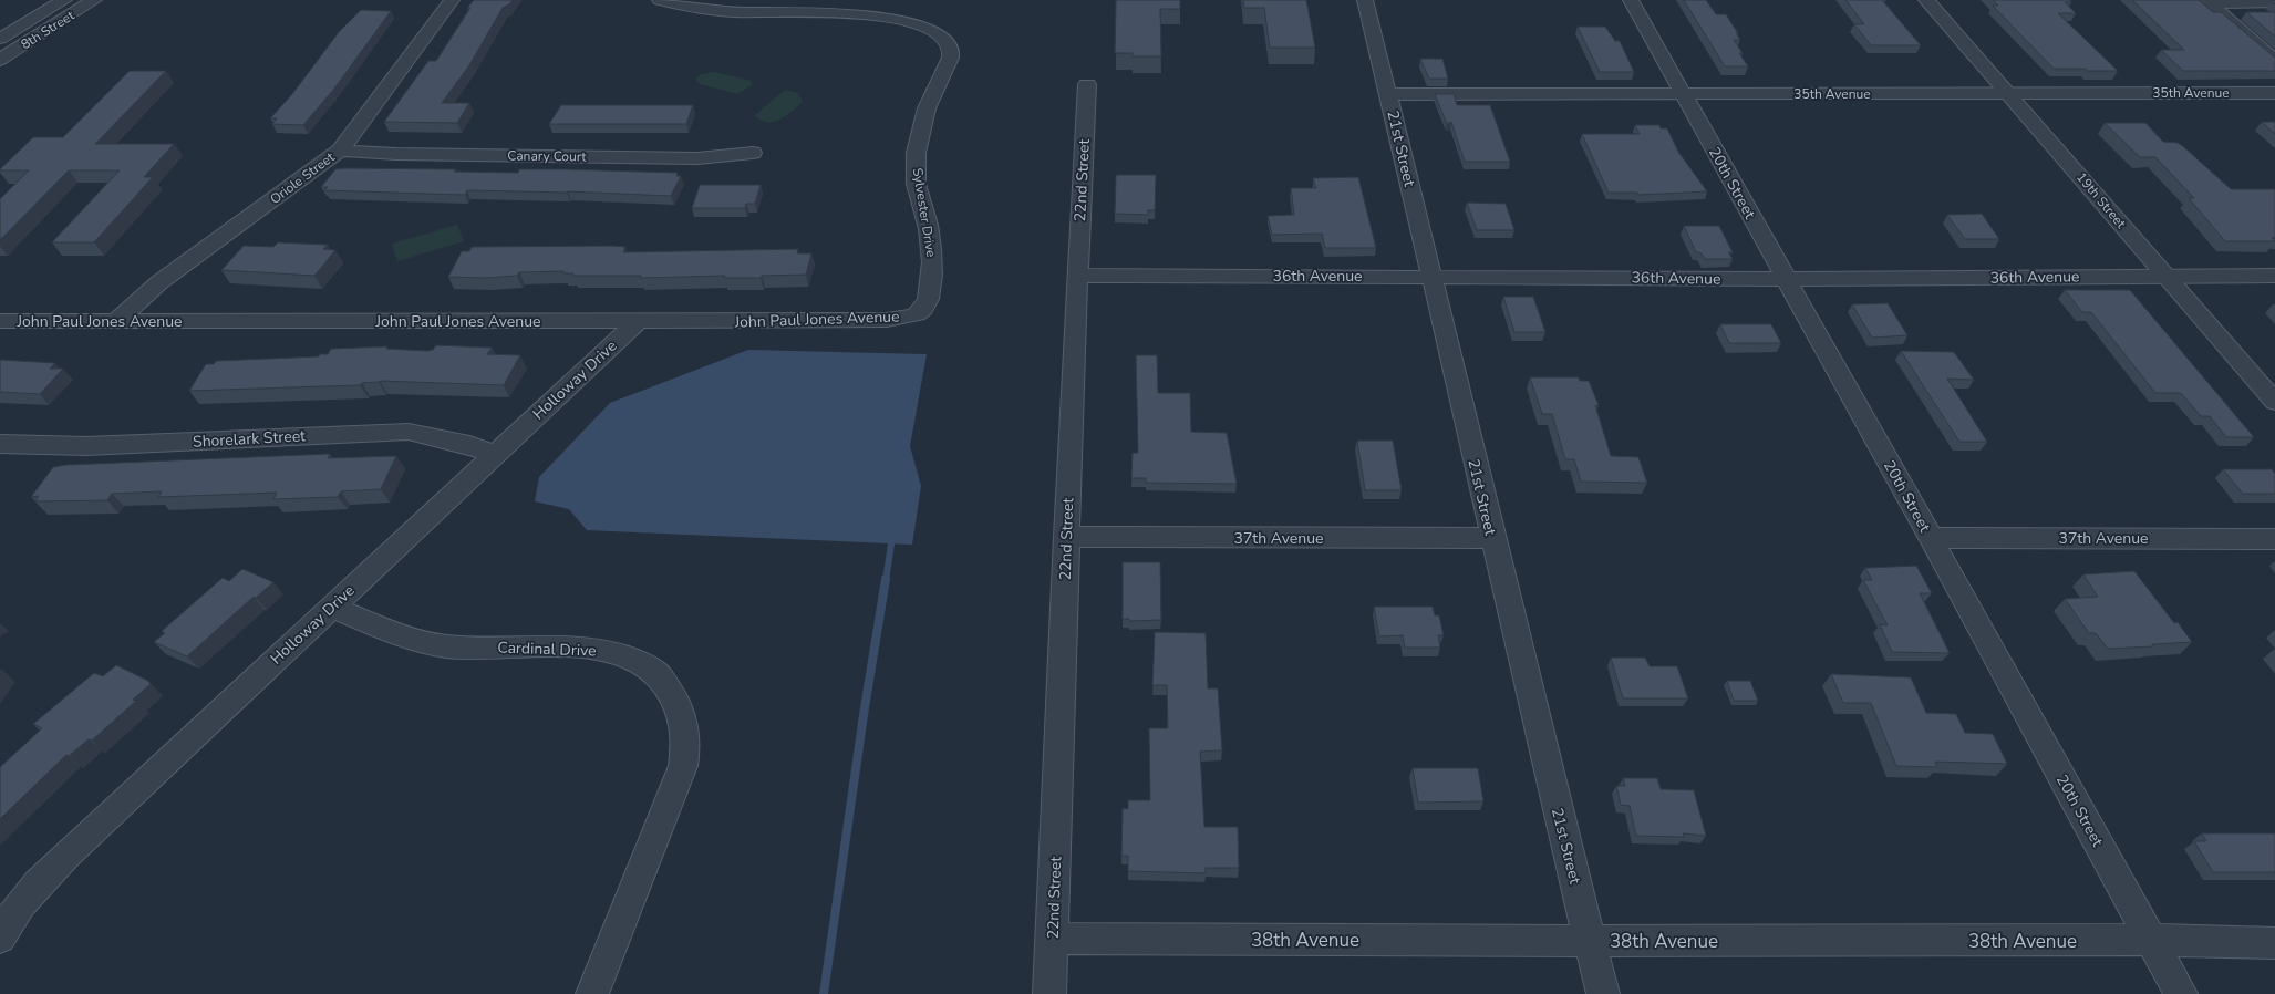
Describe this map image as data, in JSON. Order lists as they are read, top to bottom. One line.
{"streets":{"street":["8th Street","35th Avenue","21st Street","Canary Court","Oriole Street","22nd Street","20th Street","19th Street","Sylvester Drive","36th Avenue","John Paul Jones Avenue","Holloway Drive","Shorelark Street","37th Avenue","Cardinal Drive","38th Avenue"]},"crossings":[["35th Avenue","21st Street"],["35th Avenue","20th Street"],["35th Avenue","19th Street"],["21st Street","36th Avenue"],["21st Street","37th Avenue"],["21st Street","38th Avenue"],["Canary Court","Oriole Street"],["Oriole Street","John Paul Jones Avenue"],["22nd Street","36th Avenue"],["22nd Street","37th Avenue"],["22nd Street","38th Avenue"],["20th Street","36th Avenue"],["20th Street","37th Avenue"],["20th Street","38th Avenue"],["19th Street","36th Avenue"],["Sylvester Drive","John Paul Jones Avenue"],["John Paul Jones Avenue","Holloway Drive"],["Holloway Drive","Shorelark Street"],["Holloway Drive","Cardinal Drive"]]}
